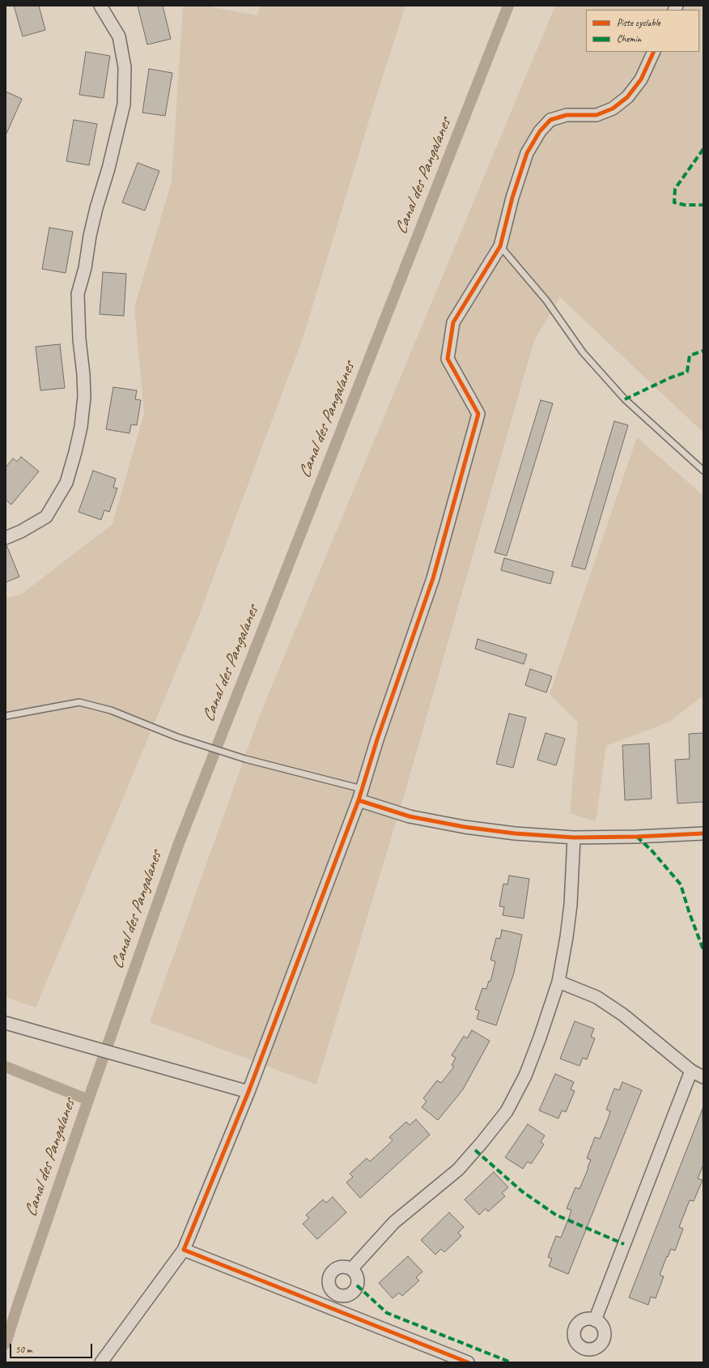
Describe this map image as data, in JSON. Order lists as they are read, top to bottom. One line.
{"water":["Canal des Pangalanes"],"legend":["Piste cyclable","Chemin"],"scale_bar":"50 m"}
